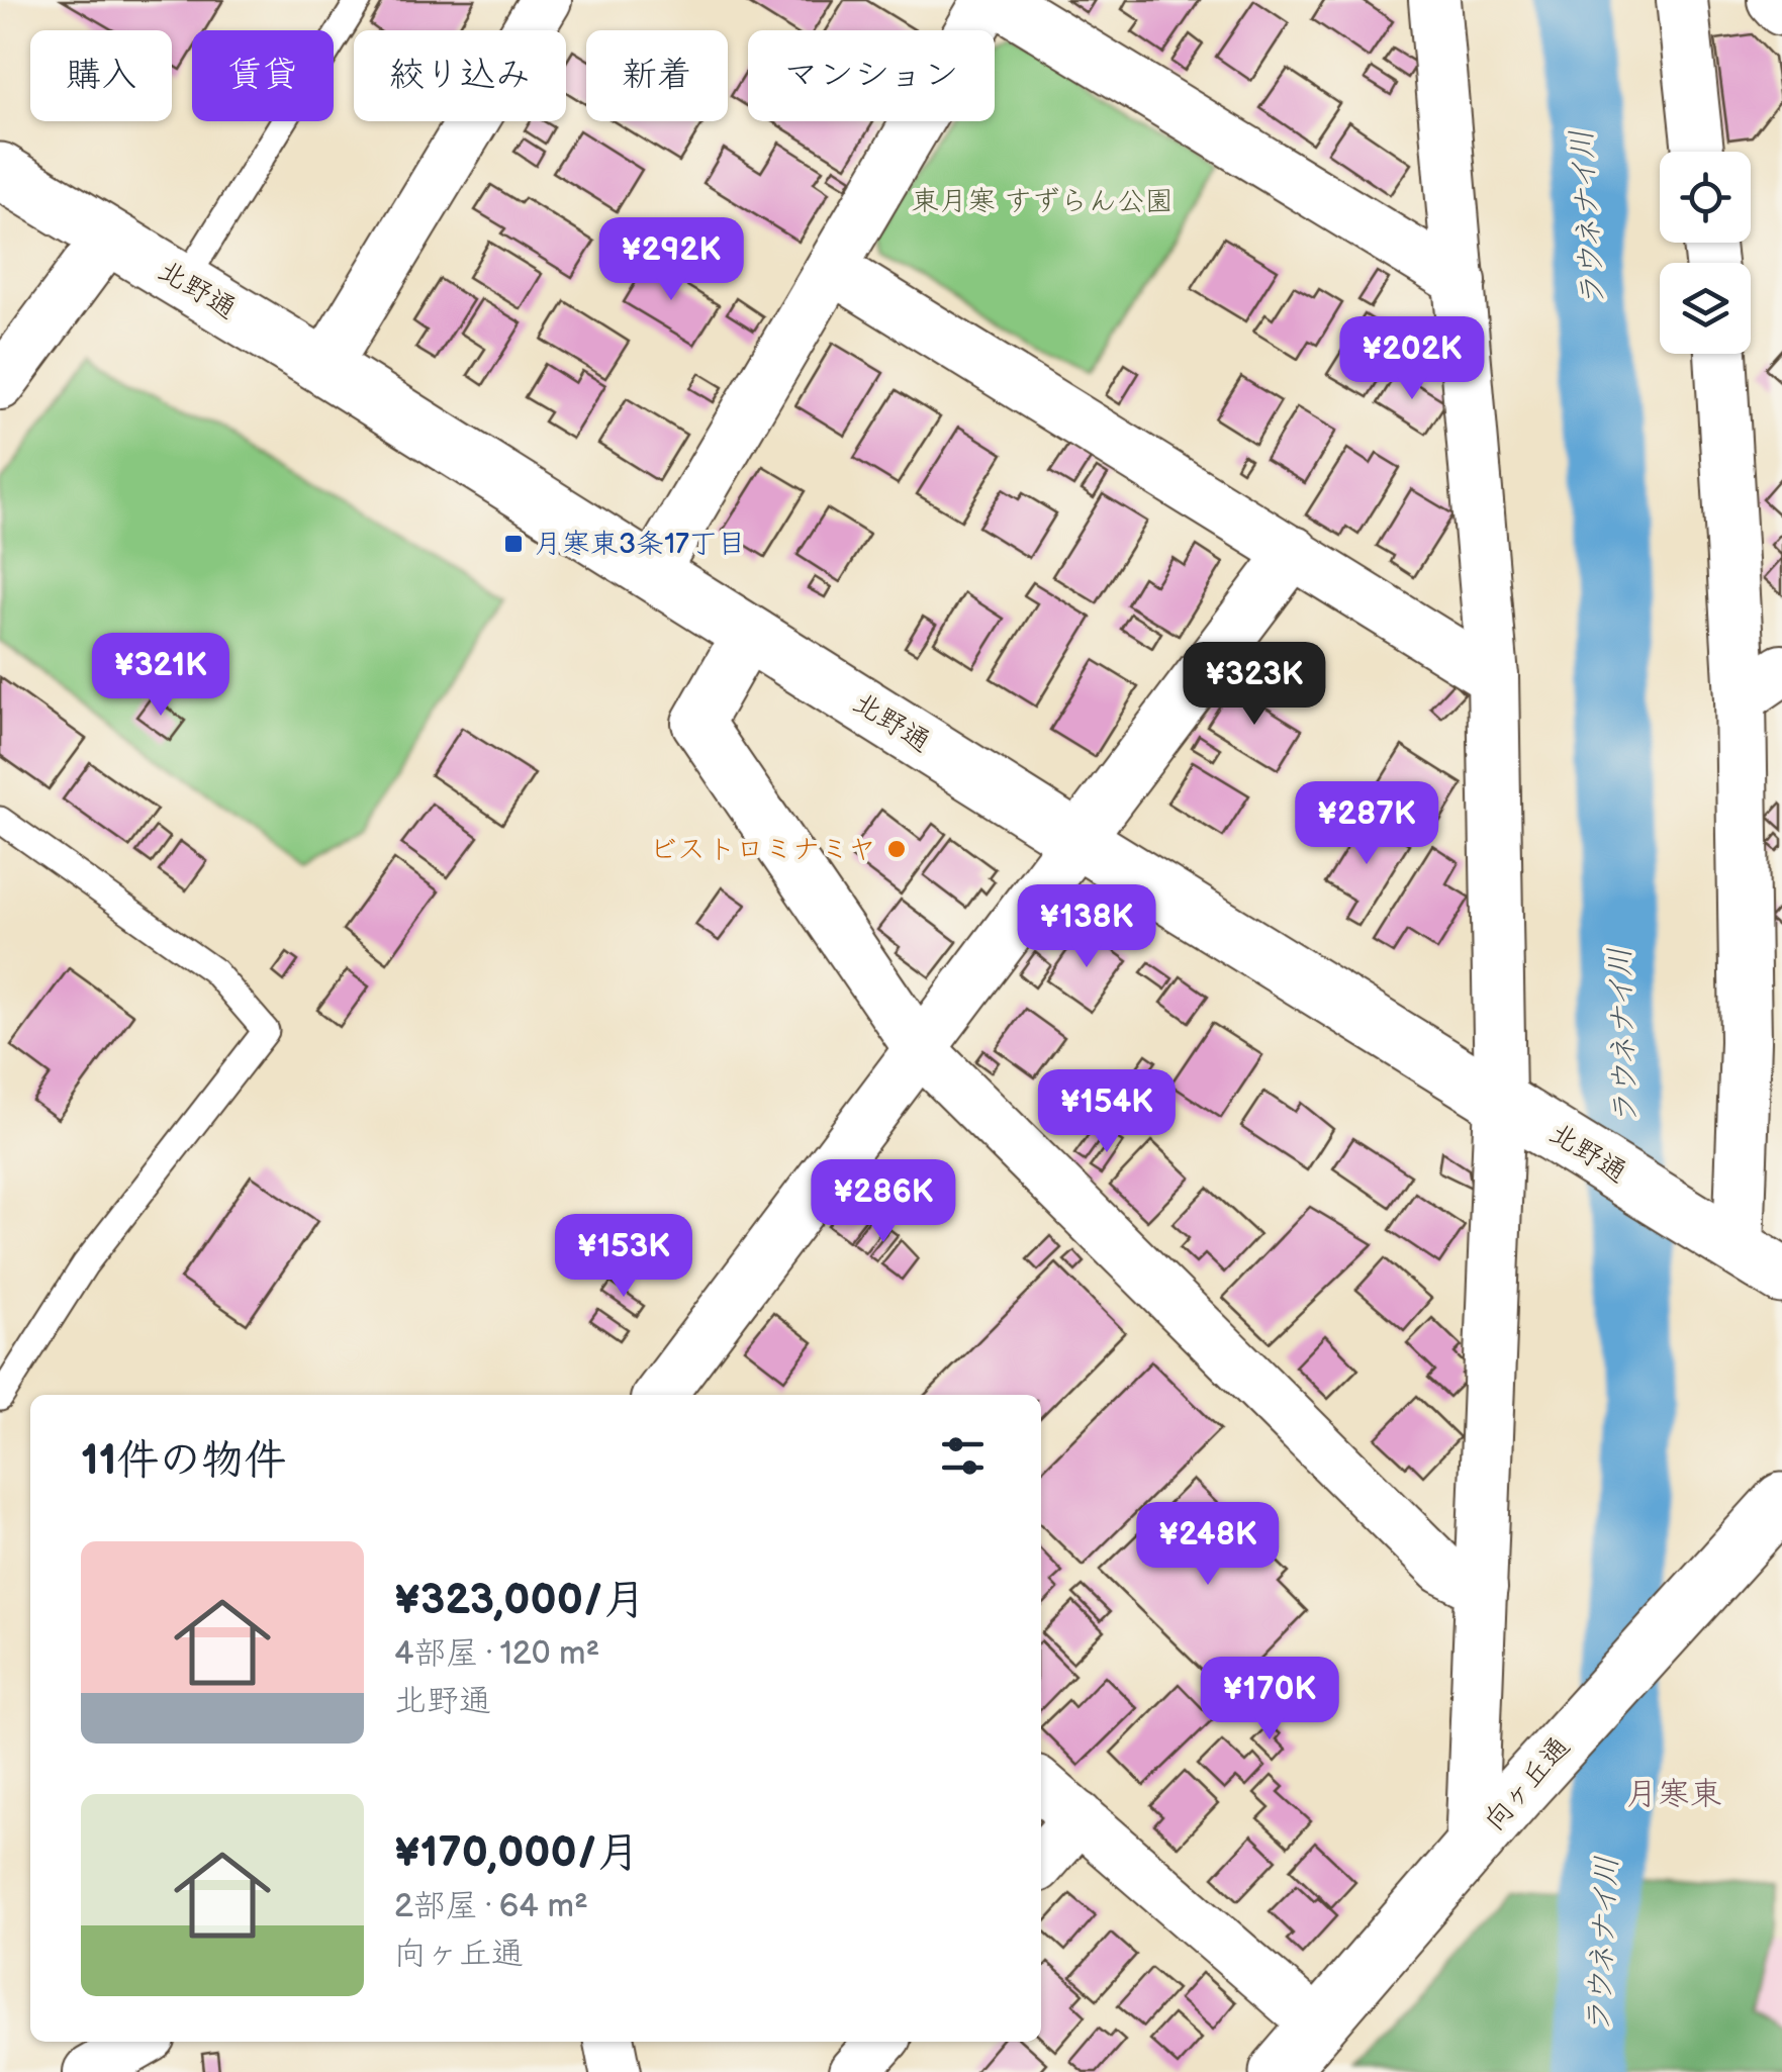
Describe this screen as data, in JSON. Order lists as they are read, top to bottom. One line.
{"streets":{"street":["北野通","向ヶ丘通"]},"districts":["月寒東"],"water":["ラウネナイ川"],"parks":["東月寒 すずらん公園"],"places":{"transit":["月寒東3条17丁目"],"other":["ビストロミナミヤ"]},"page":{"chip":["購入","賃貸","絞り込み","新着","マンション"],"price":["¥292K","¥202K","¥321K","¥323K","¥287K","¥138K","¥154K","¥286K","¥153K","¥248K","¥170K"],"heading":"11件の物件","list":[{"name":"¥323,000/月","note":"4部屋 · 120 m² · 北野通"},{"name":"¥170,000/月","note":"2部屋 · 64 m² · 向ヶ丘通"}]}}
